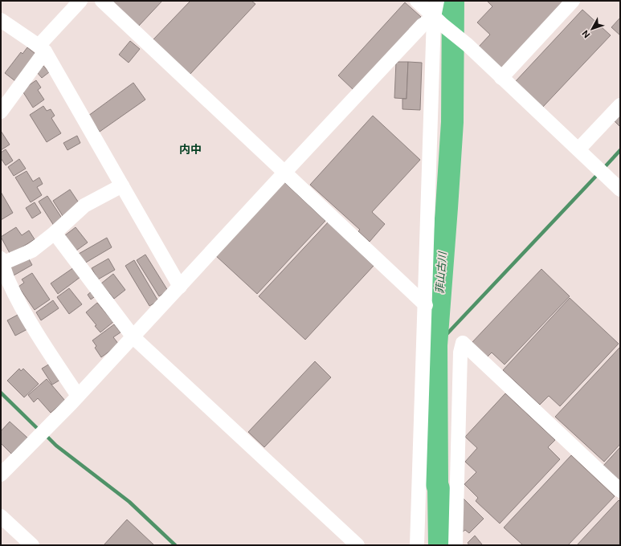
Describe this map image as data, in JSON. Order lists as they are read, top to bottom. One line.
{"districts":["内中"],"water":["菲山古川"],"north":"bottom left"}
